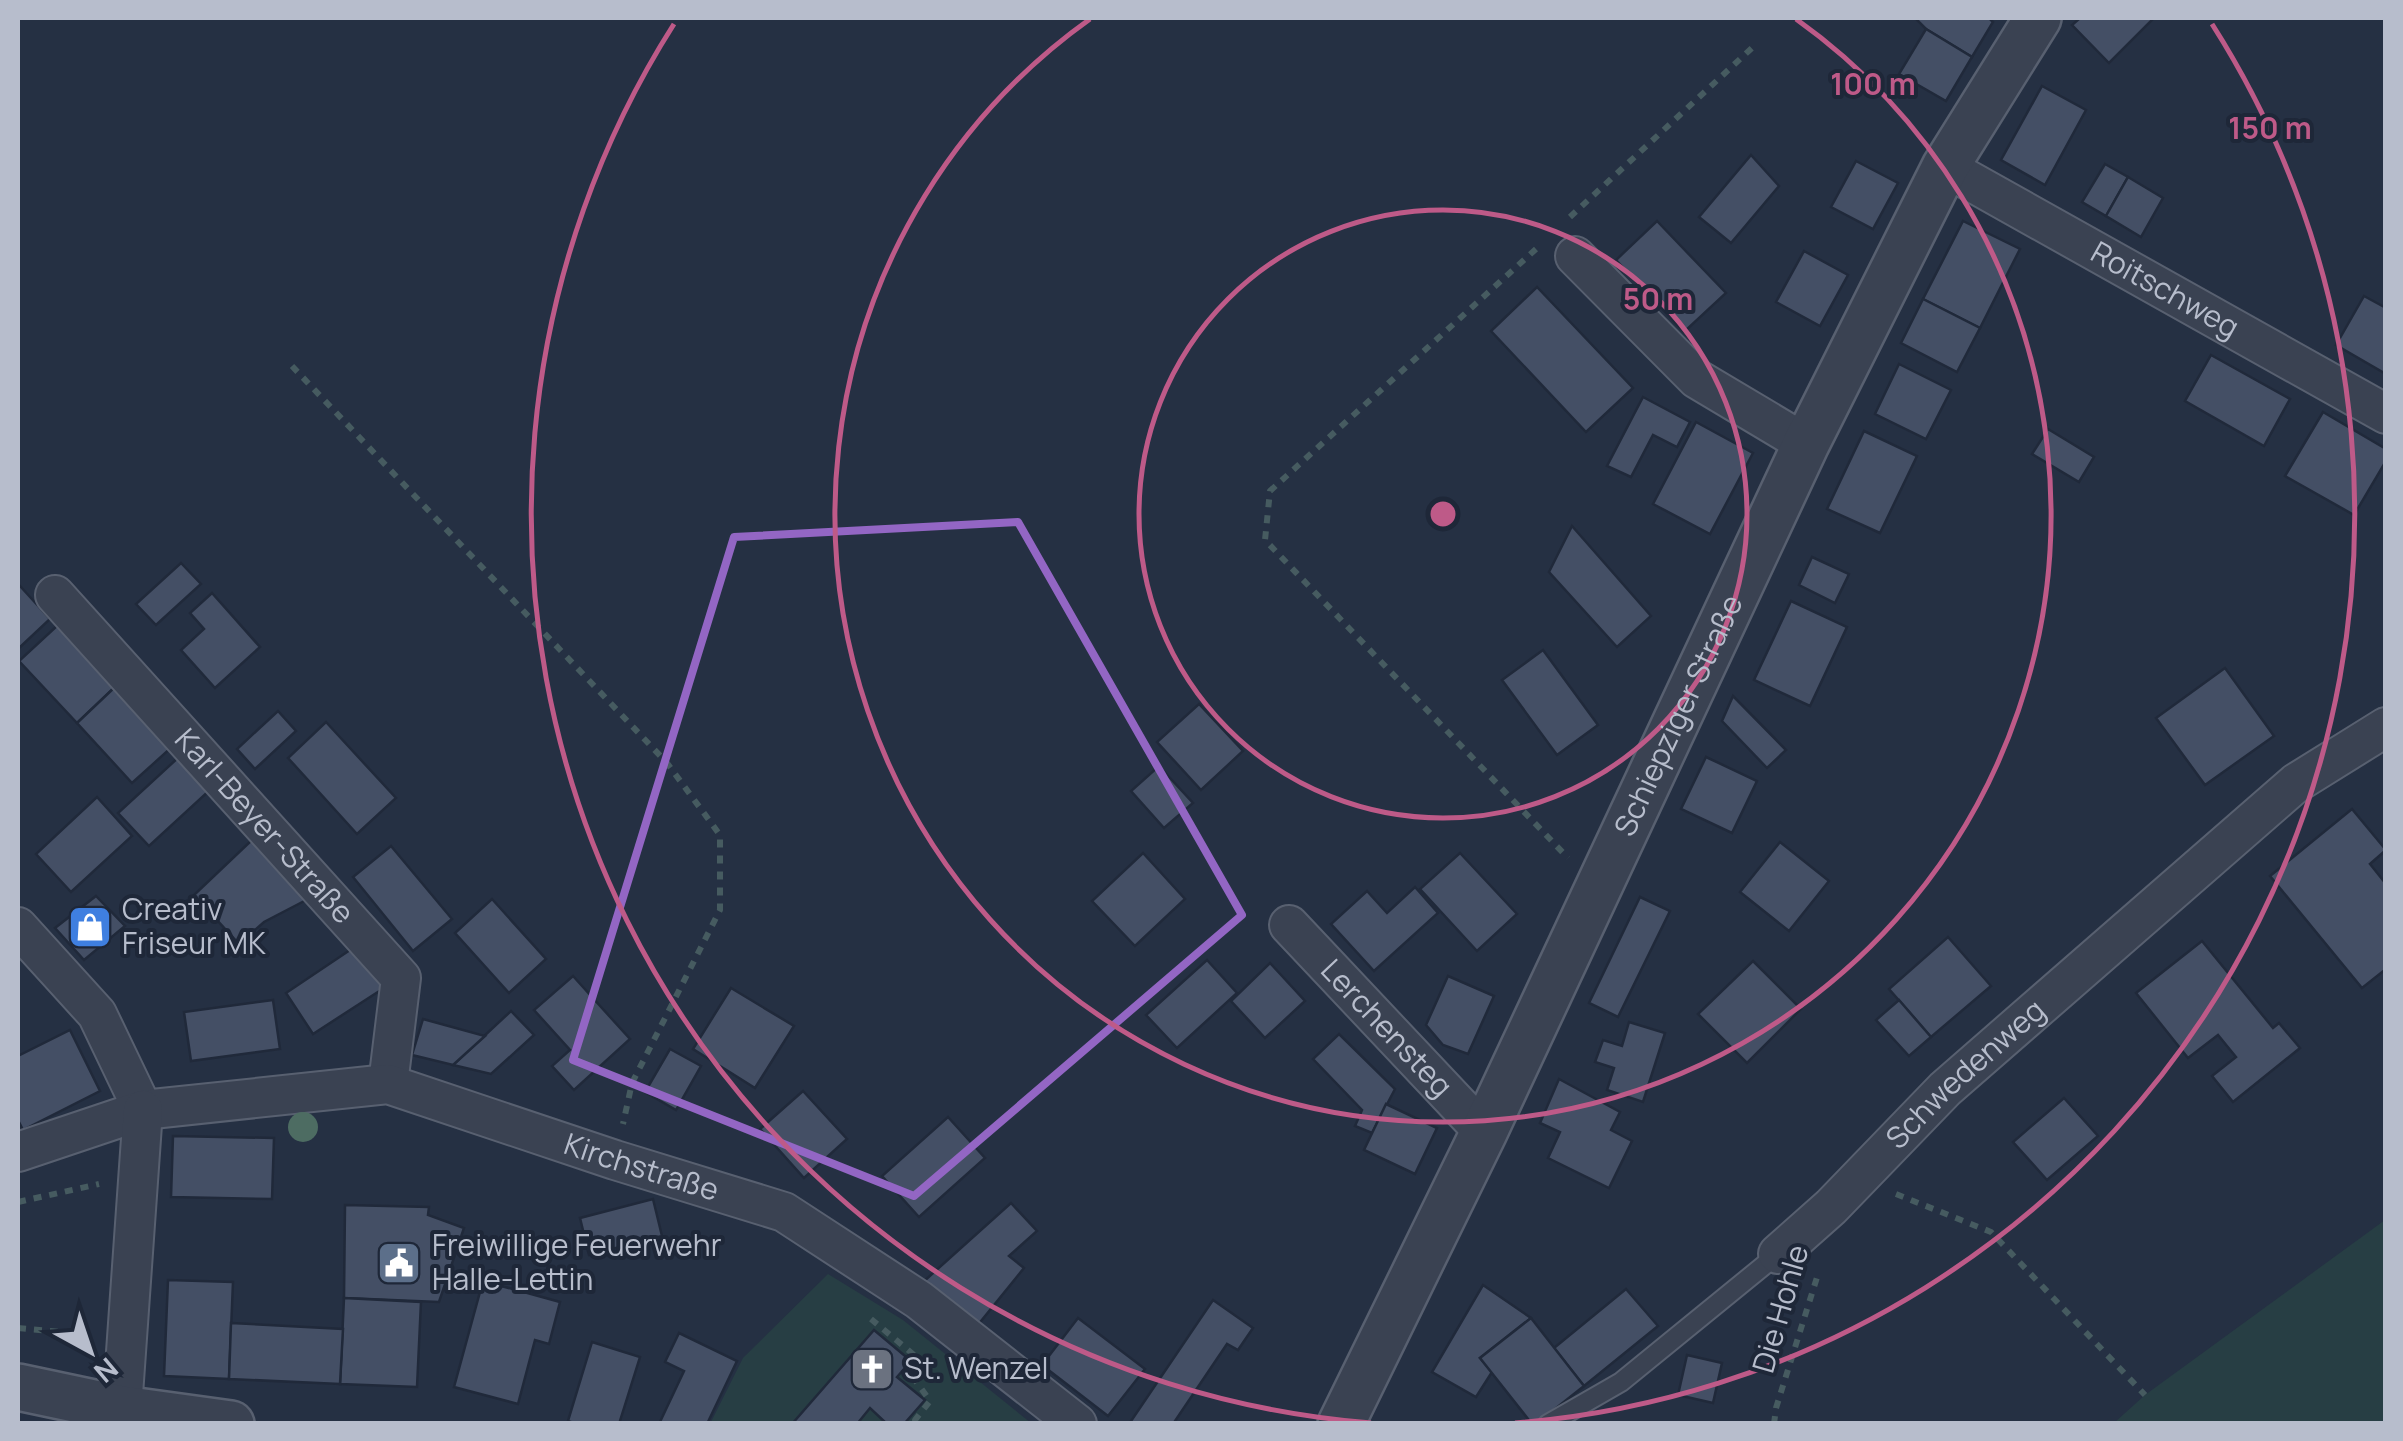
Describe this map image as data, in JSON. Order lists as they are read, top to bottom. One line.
{"streets":{"street":["Roitschweg","Schiepziger Straße","Karl-Beyer-Straße","Lerchensteg","Schwedenweg","Kirchstraße"],"path":["Die Hohle"]},"crossings":[["Roitschweg","Schiepziger Straße"],["Schiepziger Straße","Lerchensteg"],["Karl-Beyer-Straße","Kirchstraße"],["Schwedenweg","Die Hohle"]],"places":{"shop":["Creativ Friseur MK"],"public building":["Freiwillige Feuerwehr Halle-Lettin"],"church":["St. Wenzel"]},"north":"bottom right","rings":["100 m","150 m","50 m"]}
